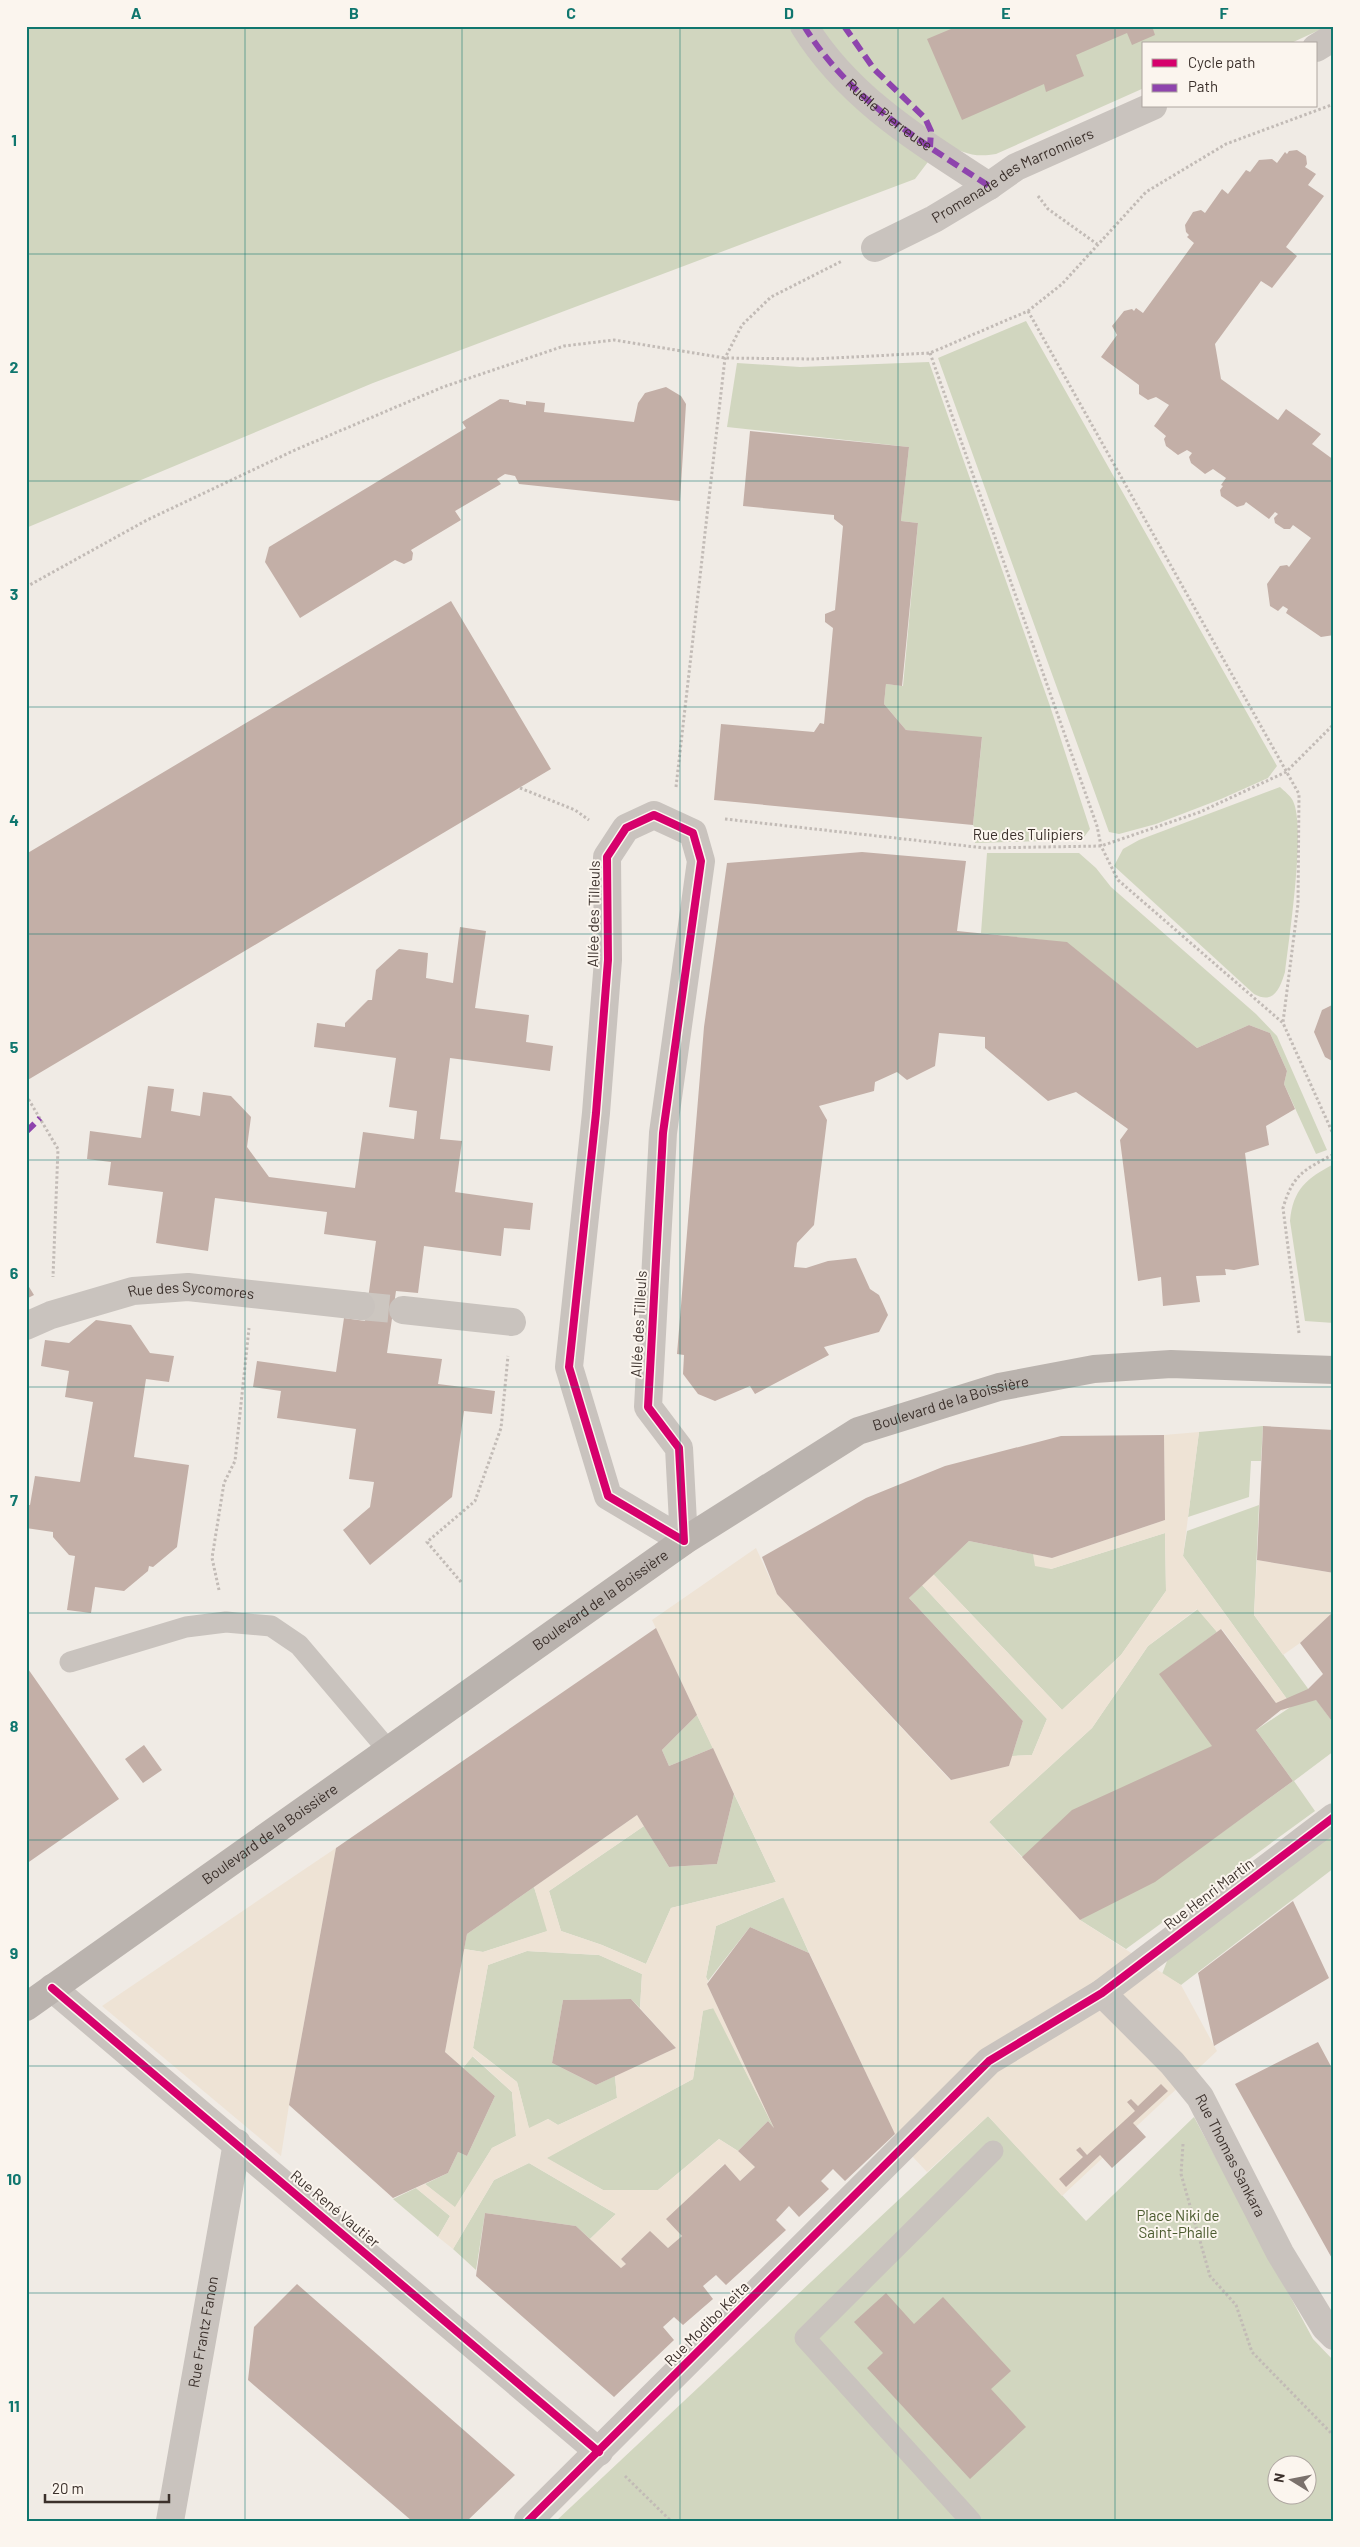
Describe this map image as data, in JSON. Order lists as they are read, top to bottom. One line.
{"streets":{"main road":["Boulevard de la Boissière"],"street":["Ruelle Pierreuse","Promenade des Marronniers","Allée des Tilleuls","Rue des Sycomores","Rue Henri Martin","Rue Thomas Sankara","Rue René Vautier","Rue Modibo Keita","Rue Frantz Fanon"],"path":["Rue des Tulipiers"]},"crossings":[["Ruelle Pierreuse","Promenade des Marronniers"],["Rue des Tulipiers","Allée des Tilleuls"],["Allée des Tilleuls","Boulevard de la Boissière"],["Boulevard de la Boissière","Rue René Vautier"],["Rue Henri Martin","Rue Thomas Sankara"],["Rue Henri Martin","Rue Modibo Keita"],["Rue René Vautier","Rue Modibo Keita"],["Rue René Vautier","Rue Frantz Fanon"]],"parks":["Place Niki de Saint-Phalle"],"legend":["Cycle path","Path"],"scale_bar":"20 m","north":"left","grid":{"columns":["A","B","C","D","E","F"],"rows":["1","2","3","4","5","6","7","8","9","10","11"]}}
